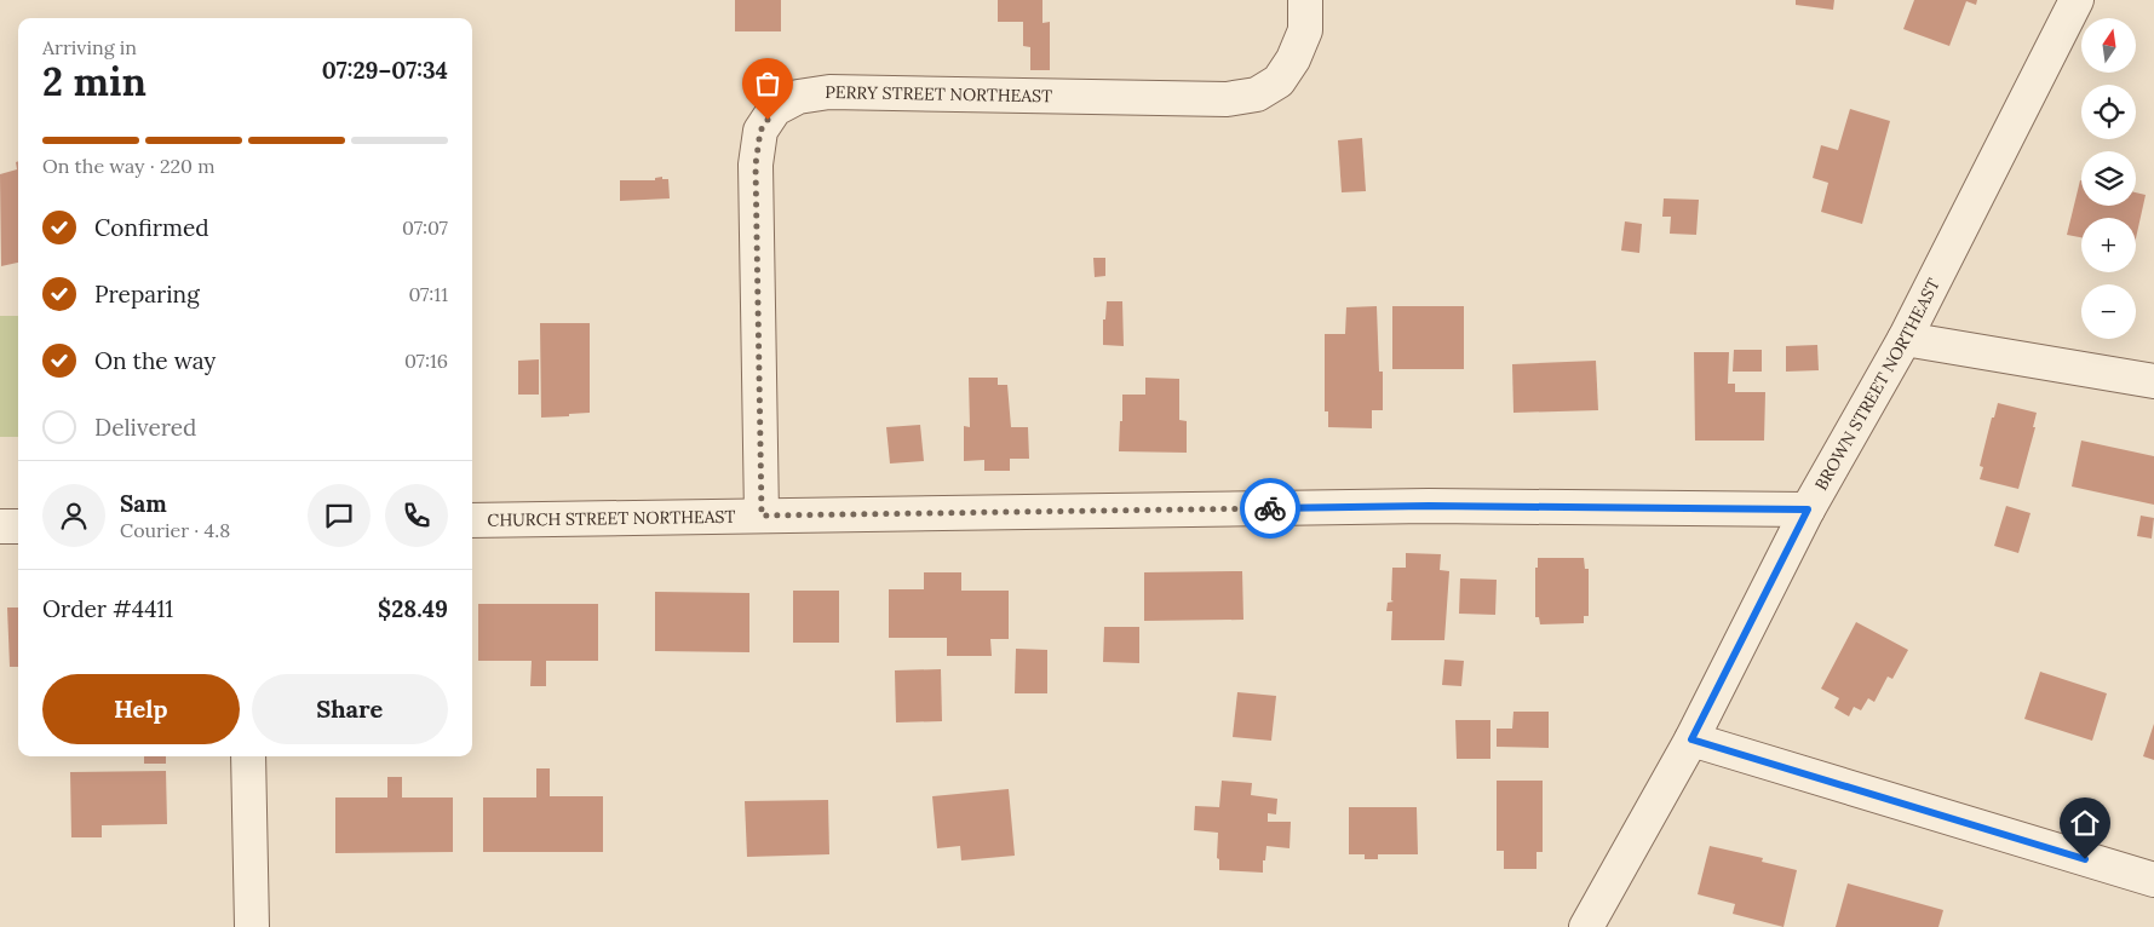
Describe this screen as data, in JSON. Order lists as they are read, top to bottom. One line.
{"streets":{"street":["PERRY STREET NORTHEAST","BROWN STREET NORTHEAST","CHURCH STREET NORTHEAST"]},"crossings":[["PERRY STREET NORTHEAST","CHURCH STREET NORTHEAST"],["BROWN STREET NORTHEAST","CHURCH STREET NORTHEAST"]],"north":"top","page":{"map_buttons":["+","−"],"heading":["2 min","Arriving in","07:29–07:34"],"panel":["Sam","Courier · 4.8","Order #4411","$28.49"],"bar":"On the way · 220 m","list":[["Confirmed","07:07"],["Preparing","07:11"],["On the way","07:16"],"Delivered"],"buttons":["Help","Share"]}}
